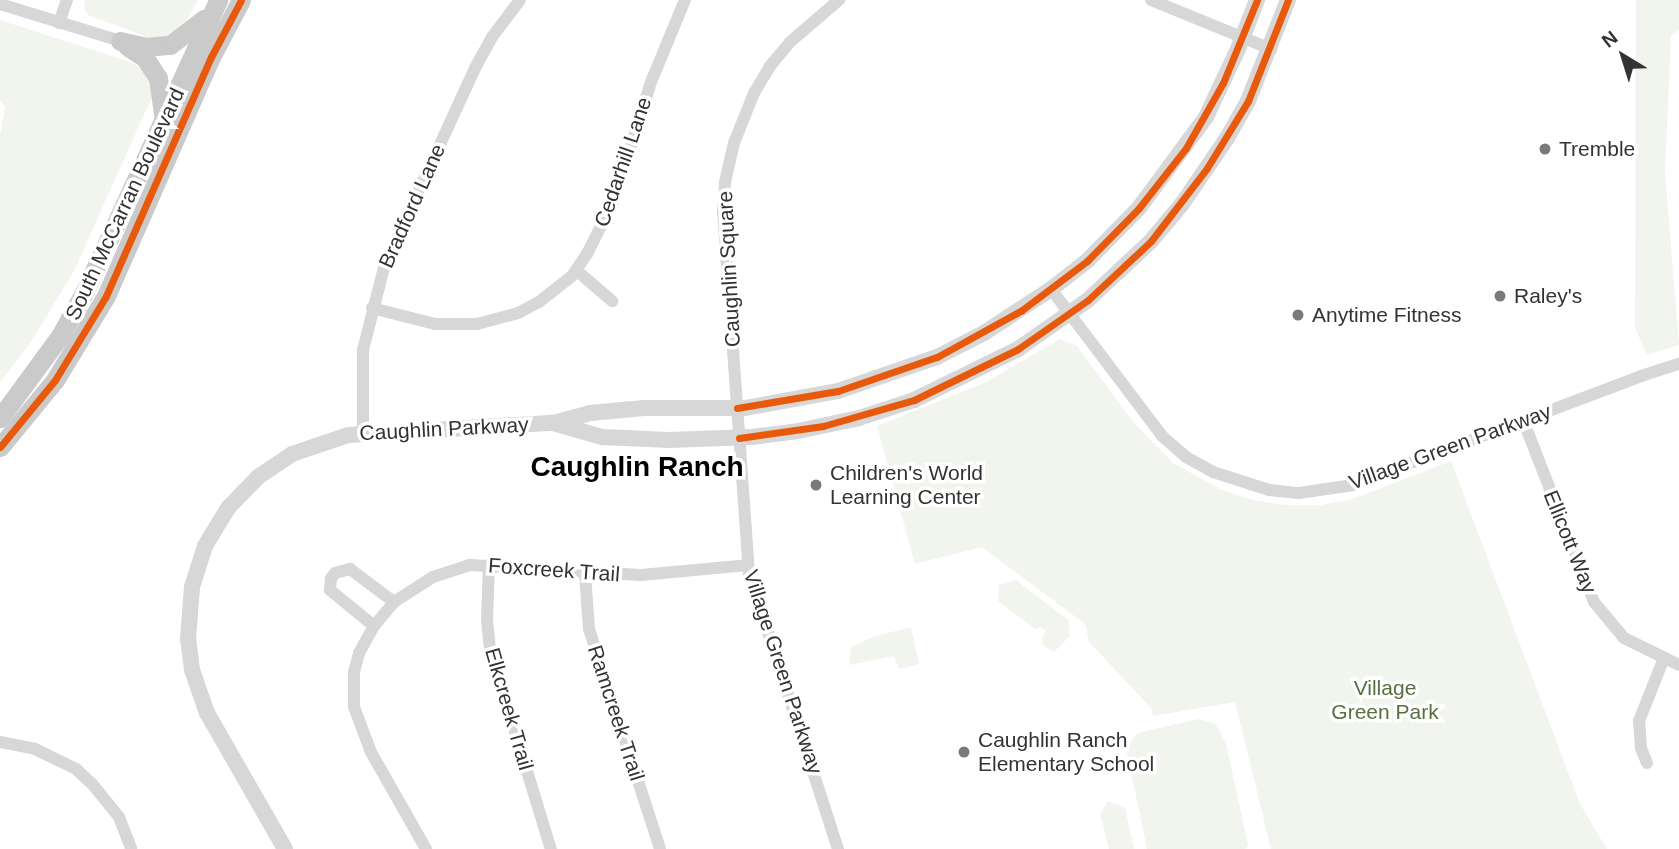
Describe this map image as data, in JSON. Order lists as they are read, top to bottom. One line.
{"streets":{"main road":["South McCarran Boulevard"],"street":["Cedarhill Lane","Bradford Lane","Caughlin Square","Caughlin Parkway","Village Green Parkway","Ellicott Way","Foxcreek Trail","Elkcreek Trail","Ramcreek Trail"]},"crossings":[["Cedarhill Lane","Bradford Lane"],["Bradford Lane","Caughlin Parkway"],["Caughlin Square","Caughlin Parkway"],["Caughlin Square","Village Green Parkway"],["Caughlin Parkway","Village Green Parkway"],["Village Green Parkway","Ellicott Way"],["Village Green Parkway","Foxcreek Trail"],["Foxcreek Trail","Elkcreek Trail"],["Foxcreek Trail","Ramcreek Trail"]],"districts":["Caughlin Ranch"],"parks":["Village Green Park"],"places":["Tremble","Raley's","Anytime Fitness","Children's World Learning Center","Caughlin Ranch Elementary School"],"north":"top left"}
